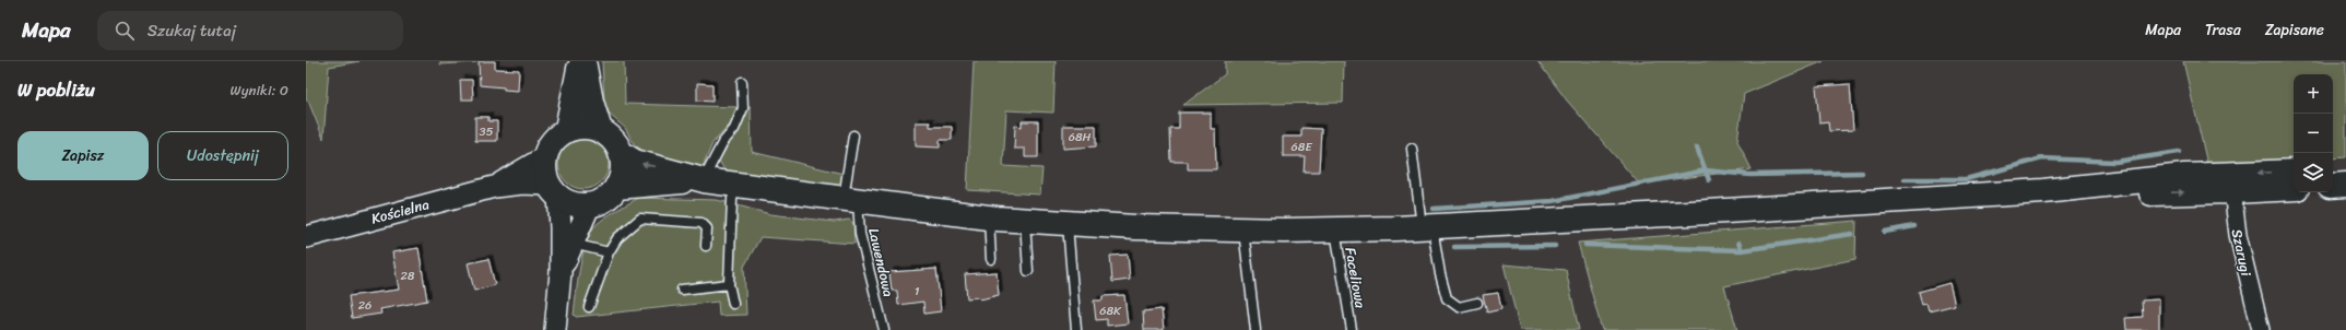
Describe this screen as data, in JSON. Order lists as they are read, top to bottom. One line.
{"streets":{"street":["Kościelna","Szarugi"],"lane":["Lawendowa","Faceliowa"]},"house_numbers":["35","68H","68E","28","1","26","68K"],"page":{"header":"Mapa","search":"Szukaj tutaj","nav":["Mapa","Trasa","Zapisane"],"heading":["W pobliżu","Wyniki: 0"],"map_buttons":["+","−"],"buttons":["Zapisz","Udostępnij"]}}
